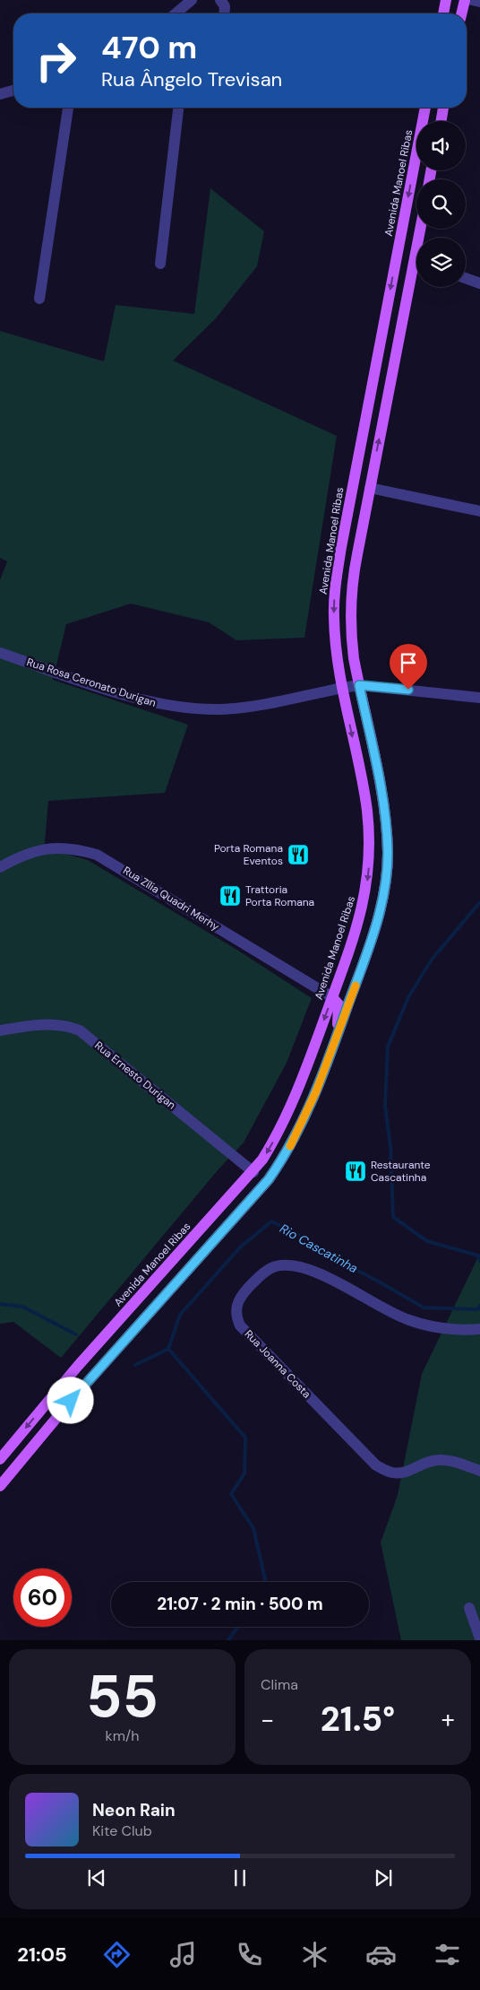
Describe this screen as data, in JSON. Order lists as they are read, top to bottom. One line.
{"streets":{"main road":["Avenida Manoel Ribas"],"street":["Rua Rosa Ceronato Durigan","Rua Zília Quadri Merhy","Rua Ernesto Durigan","Rua Joanna Costa"]},"crossings":[["Avenida Manoel Ribas","Rua Rosa Ceronato Durigan"],["Avenida Manoel Ribas","Rua Zília Quadri Merhy"],["Avenida Manoel Ribas","Rua Ernesto Durigan"]],"water":["Rio Cascatinha"],"places":{"restaurant":["Porta Romana Eventos","Trattoria Porta Romana","Restaurante Cascatinha"]},"page":{"turn":["470 m","Rua Ângelo Trevisan"],"limit":"60","trip":"21:07 · 2 min · 500 m","tile":[["55","km/h"],"Clima"],"heat":["−","21.5°","+"],"song":["Neon Rain","Kite Club"],"tabs":"21:05"}}
